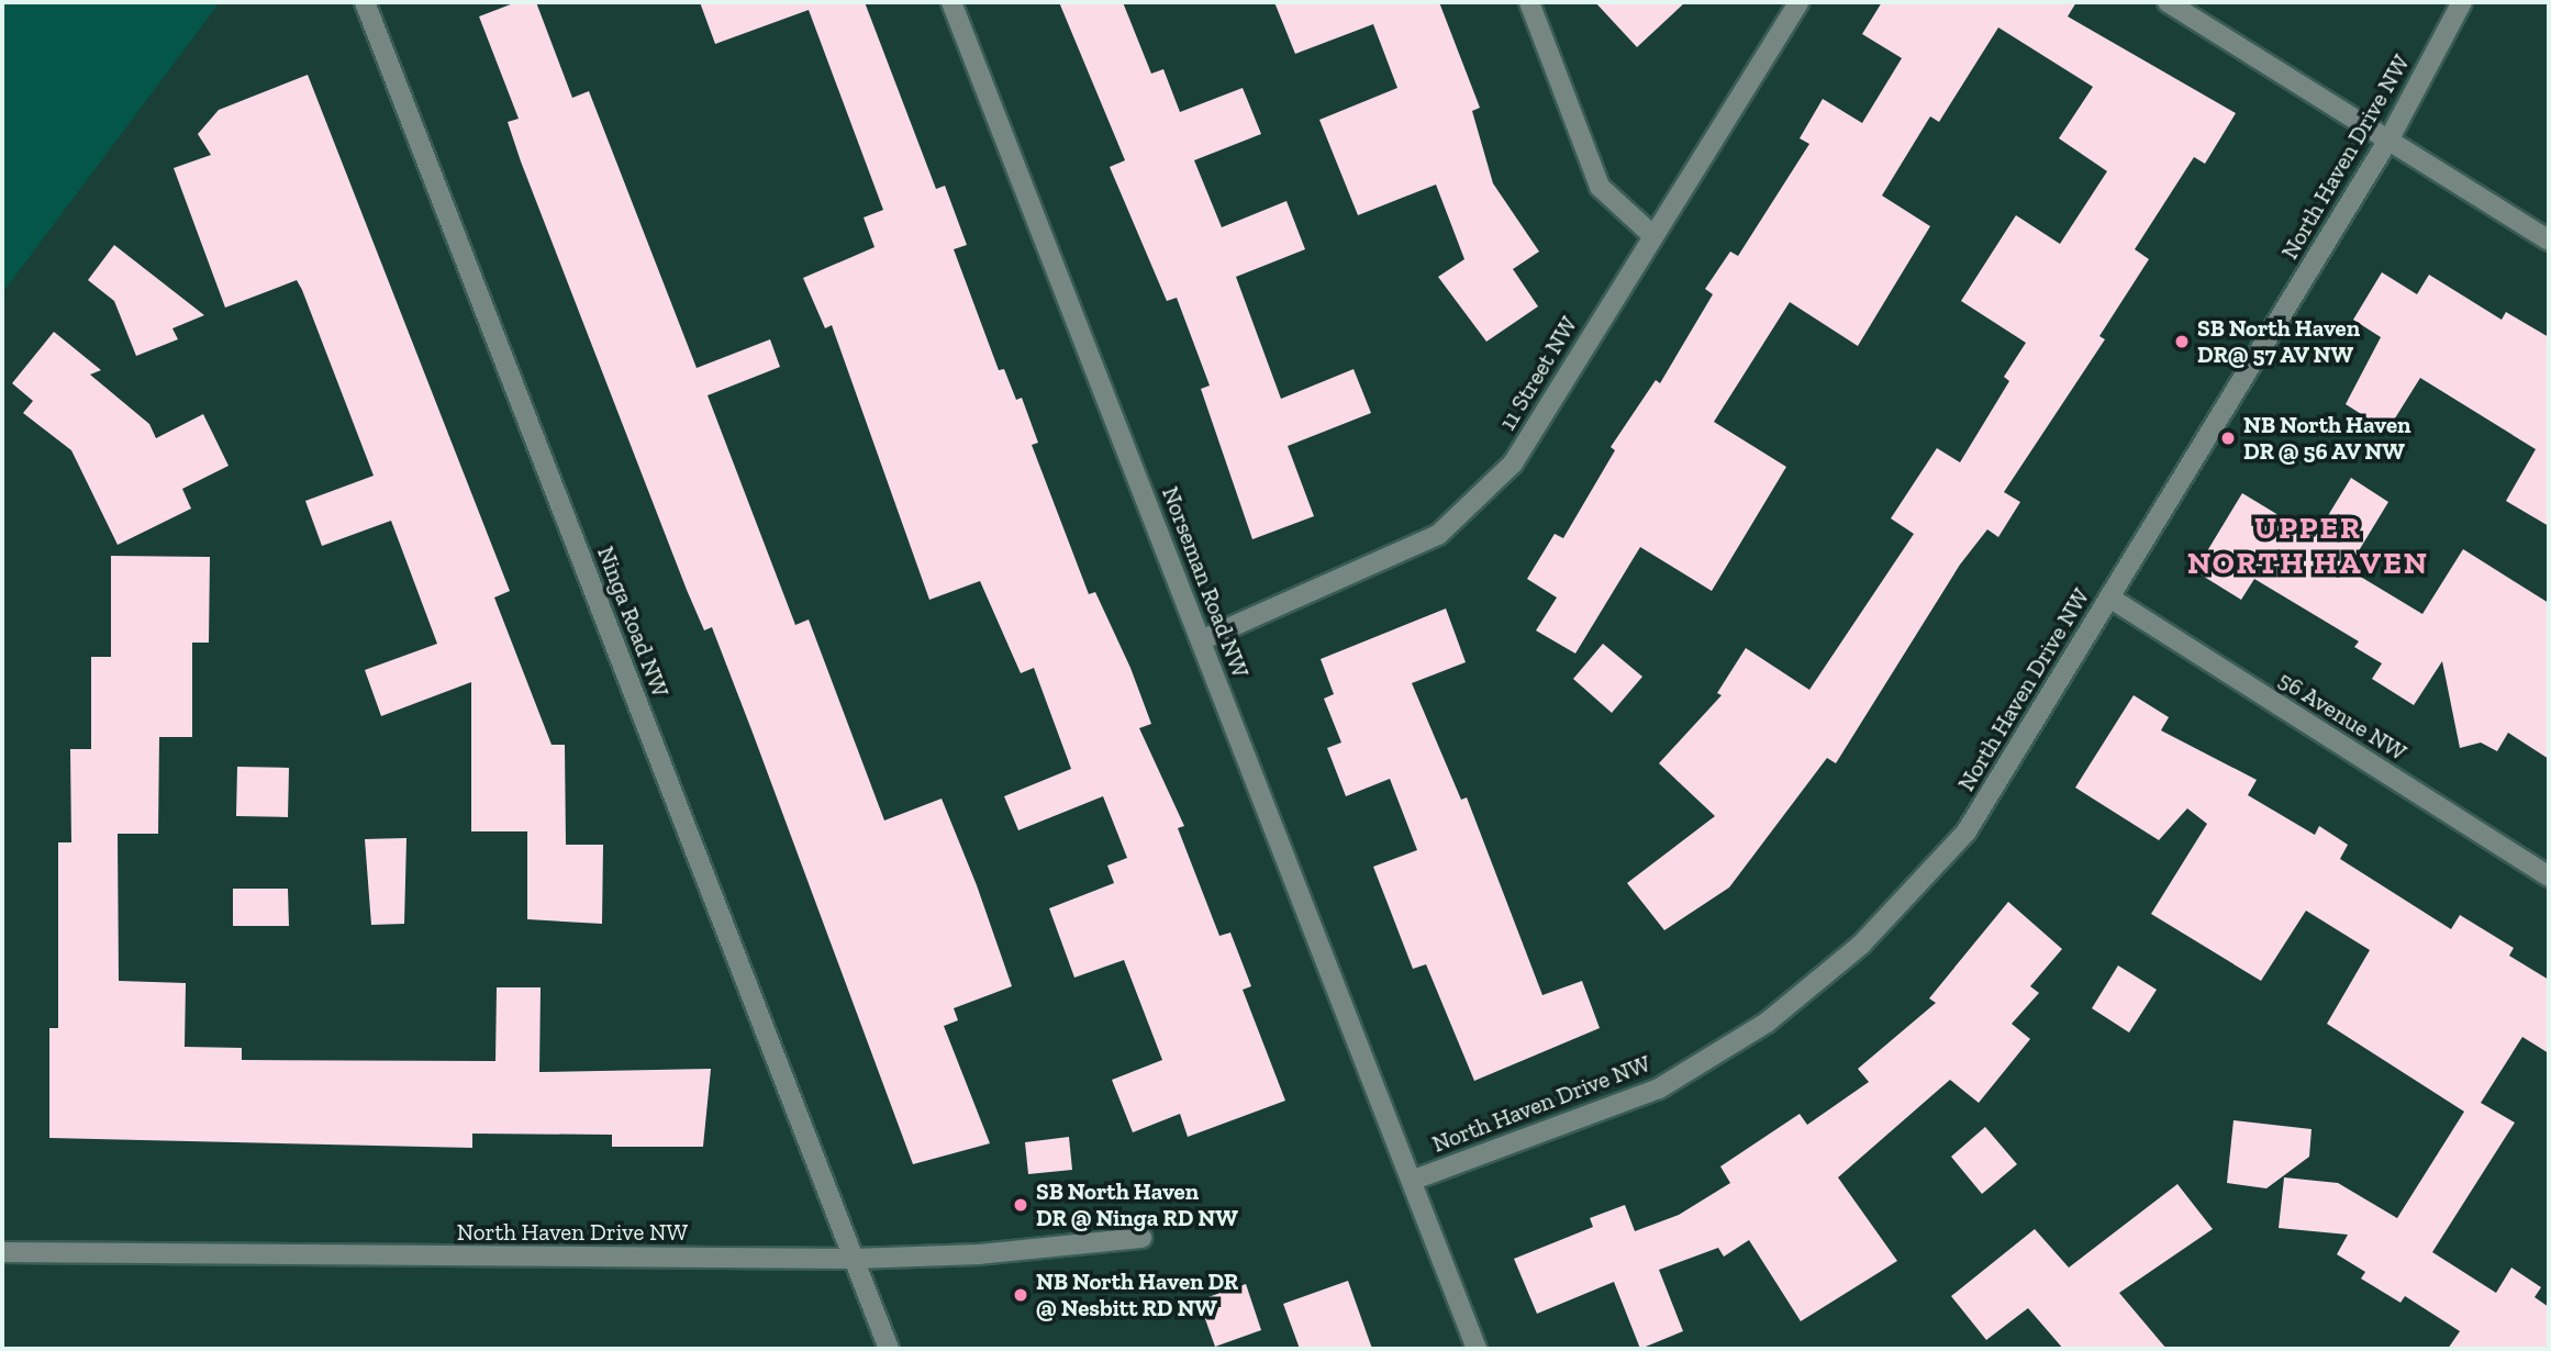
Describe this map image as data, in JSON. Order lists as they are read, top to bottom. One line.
{"streets":{"street":["North Haven Drive NW","11 Street NW","Norseman Road NW","Ninga Road NW","56 Avenue NW"]},"crossings":[["North Haven Drive NW","Norseman Road NW"],["North Haven Drive NW","Ninga Road NW"],["North Haven Drive NW","56 Avenue NW"],["11 Street NW","Norseman Road NW"]],"districts":["UPPER NORTH HAVEN"],"places":["SB North Haven DR@ 57 AV NW","NB North Haven DR @ 56 AV NW","SB North Haven DR @ Ninga RD NW","NB North Haven DR @ Nesbitt RD NW"]}
